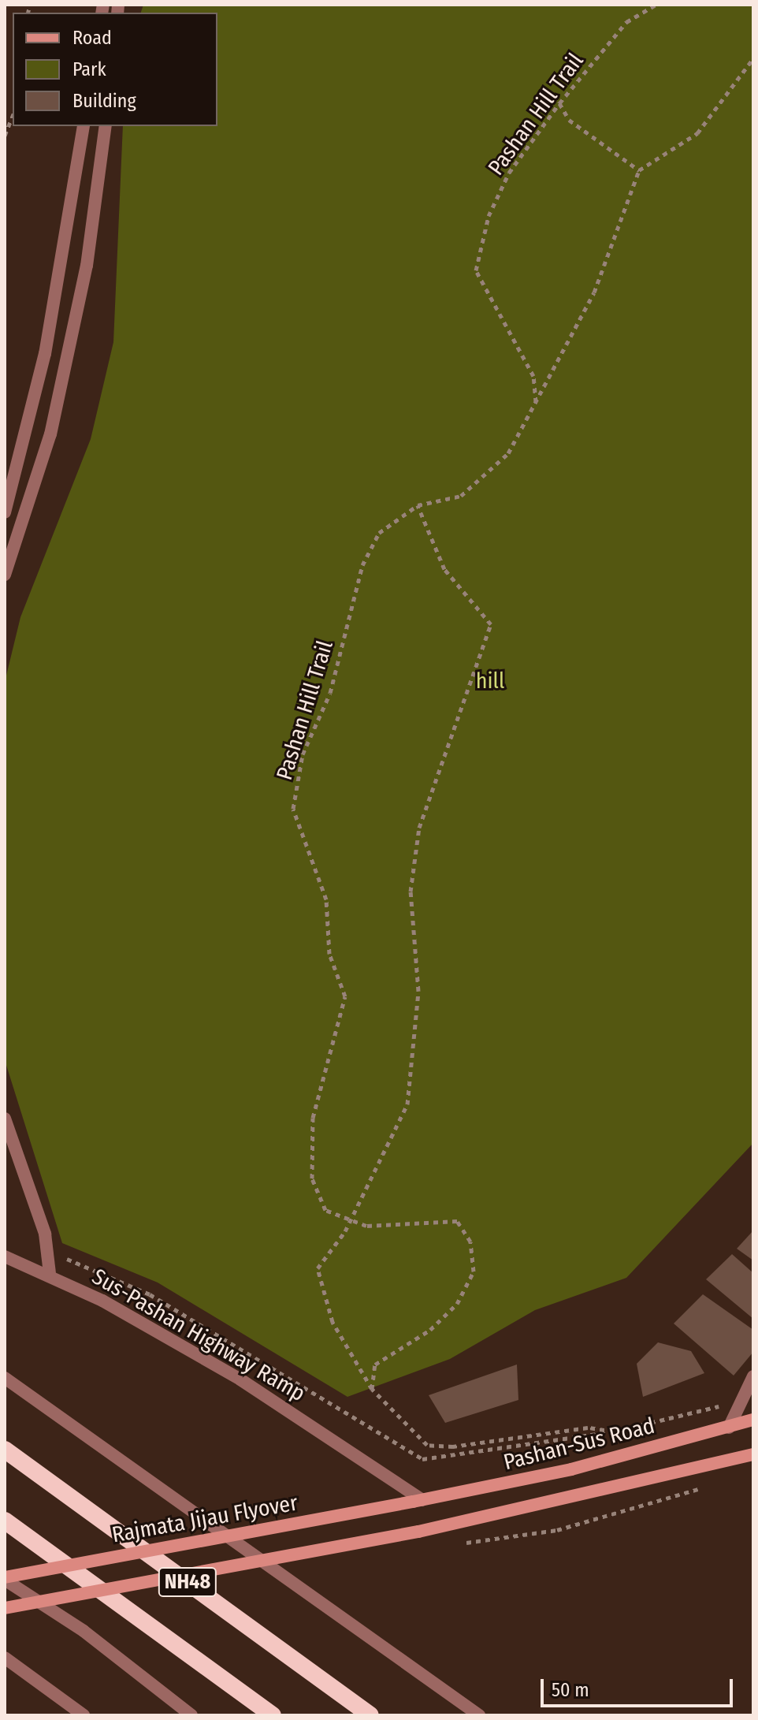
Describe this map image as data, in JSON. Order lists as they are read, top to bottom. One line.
{"streets":{"highway":["NH48"],"main road":["Pashan-Sus Road","Rajmata Jijau Flyover"],"street":["Sus-Pashan Highway Ramp"],"path":["Pashan Hill Trail"]},"crossings":[["Sus-Pashan Highway Ramp","Pashan-Sus Road"],["Sus-Pashan Highway Ramp","Rajmata Jijau Flyover"],["Pashan-Sus Road","Rajmata Jijau Flyover"]],"parks":["hill"],"legend":["Road","Park","Building"],"scale_bar":"50 m"}
